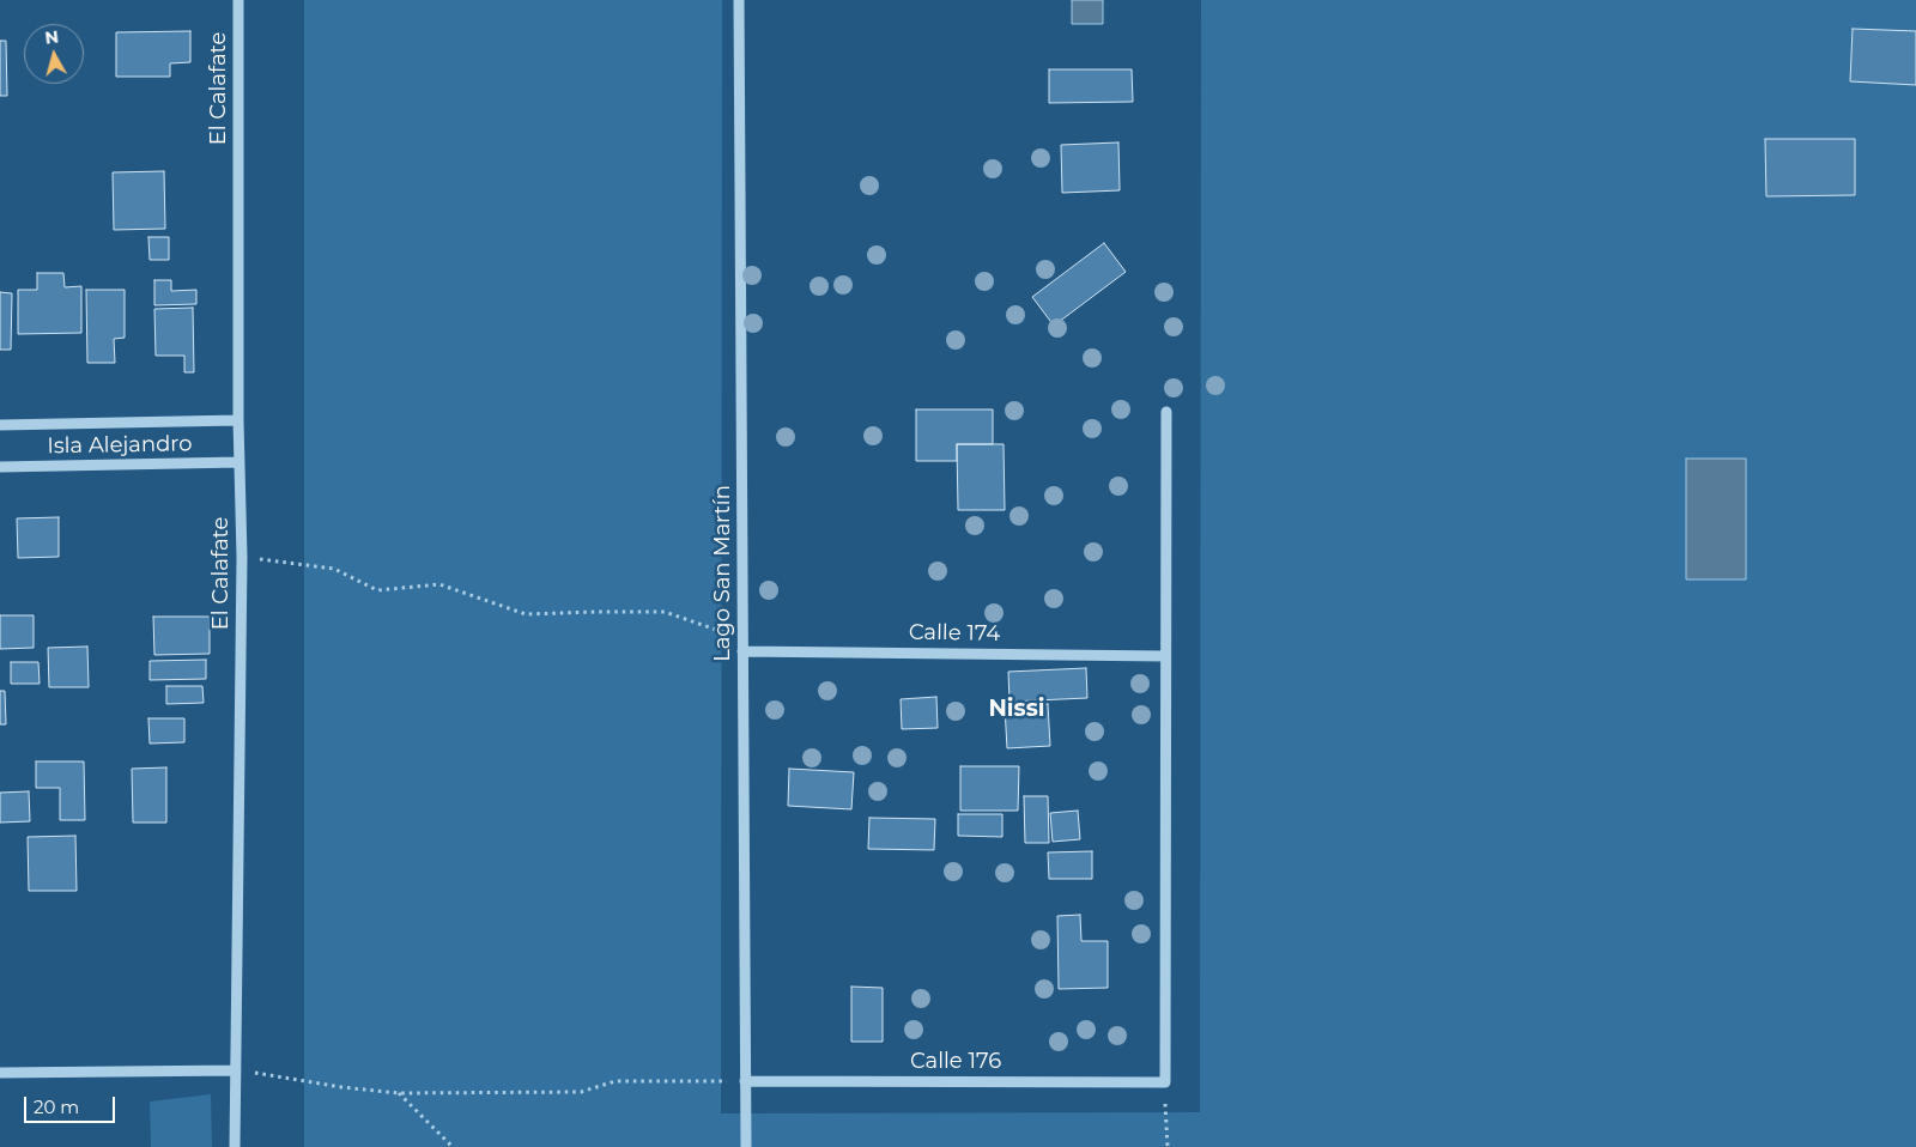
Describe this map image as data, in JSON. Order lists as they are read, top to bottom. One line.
{"streets":{"street":["El Calafate","Isla Alejandro","Lago San Martín","Calle 174","Calle 176"]},"crossings":[["El Calafate","Isla Alejandro"],["Lago San Martín","Calle 174"],["Lago San Martín","Calle 176"]],"districts":["Nissi"],"scale_bar":"20 m","north":"top"}
